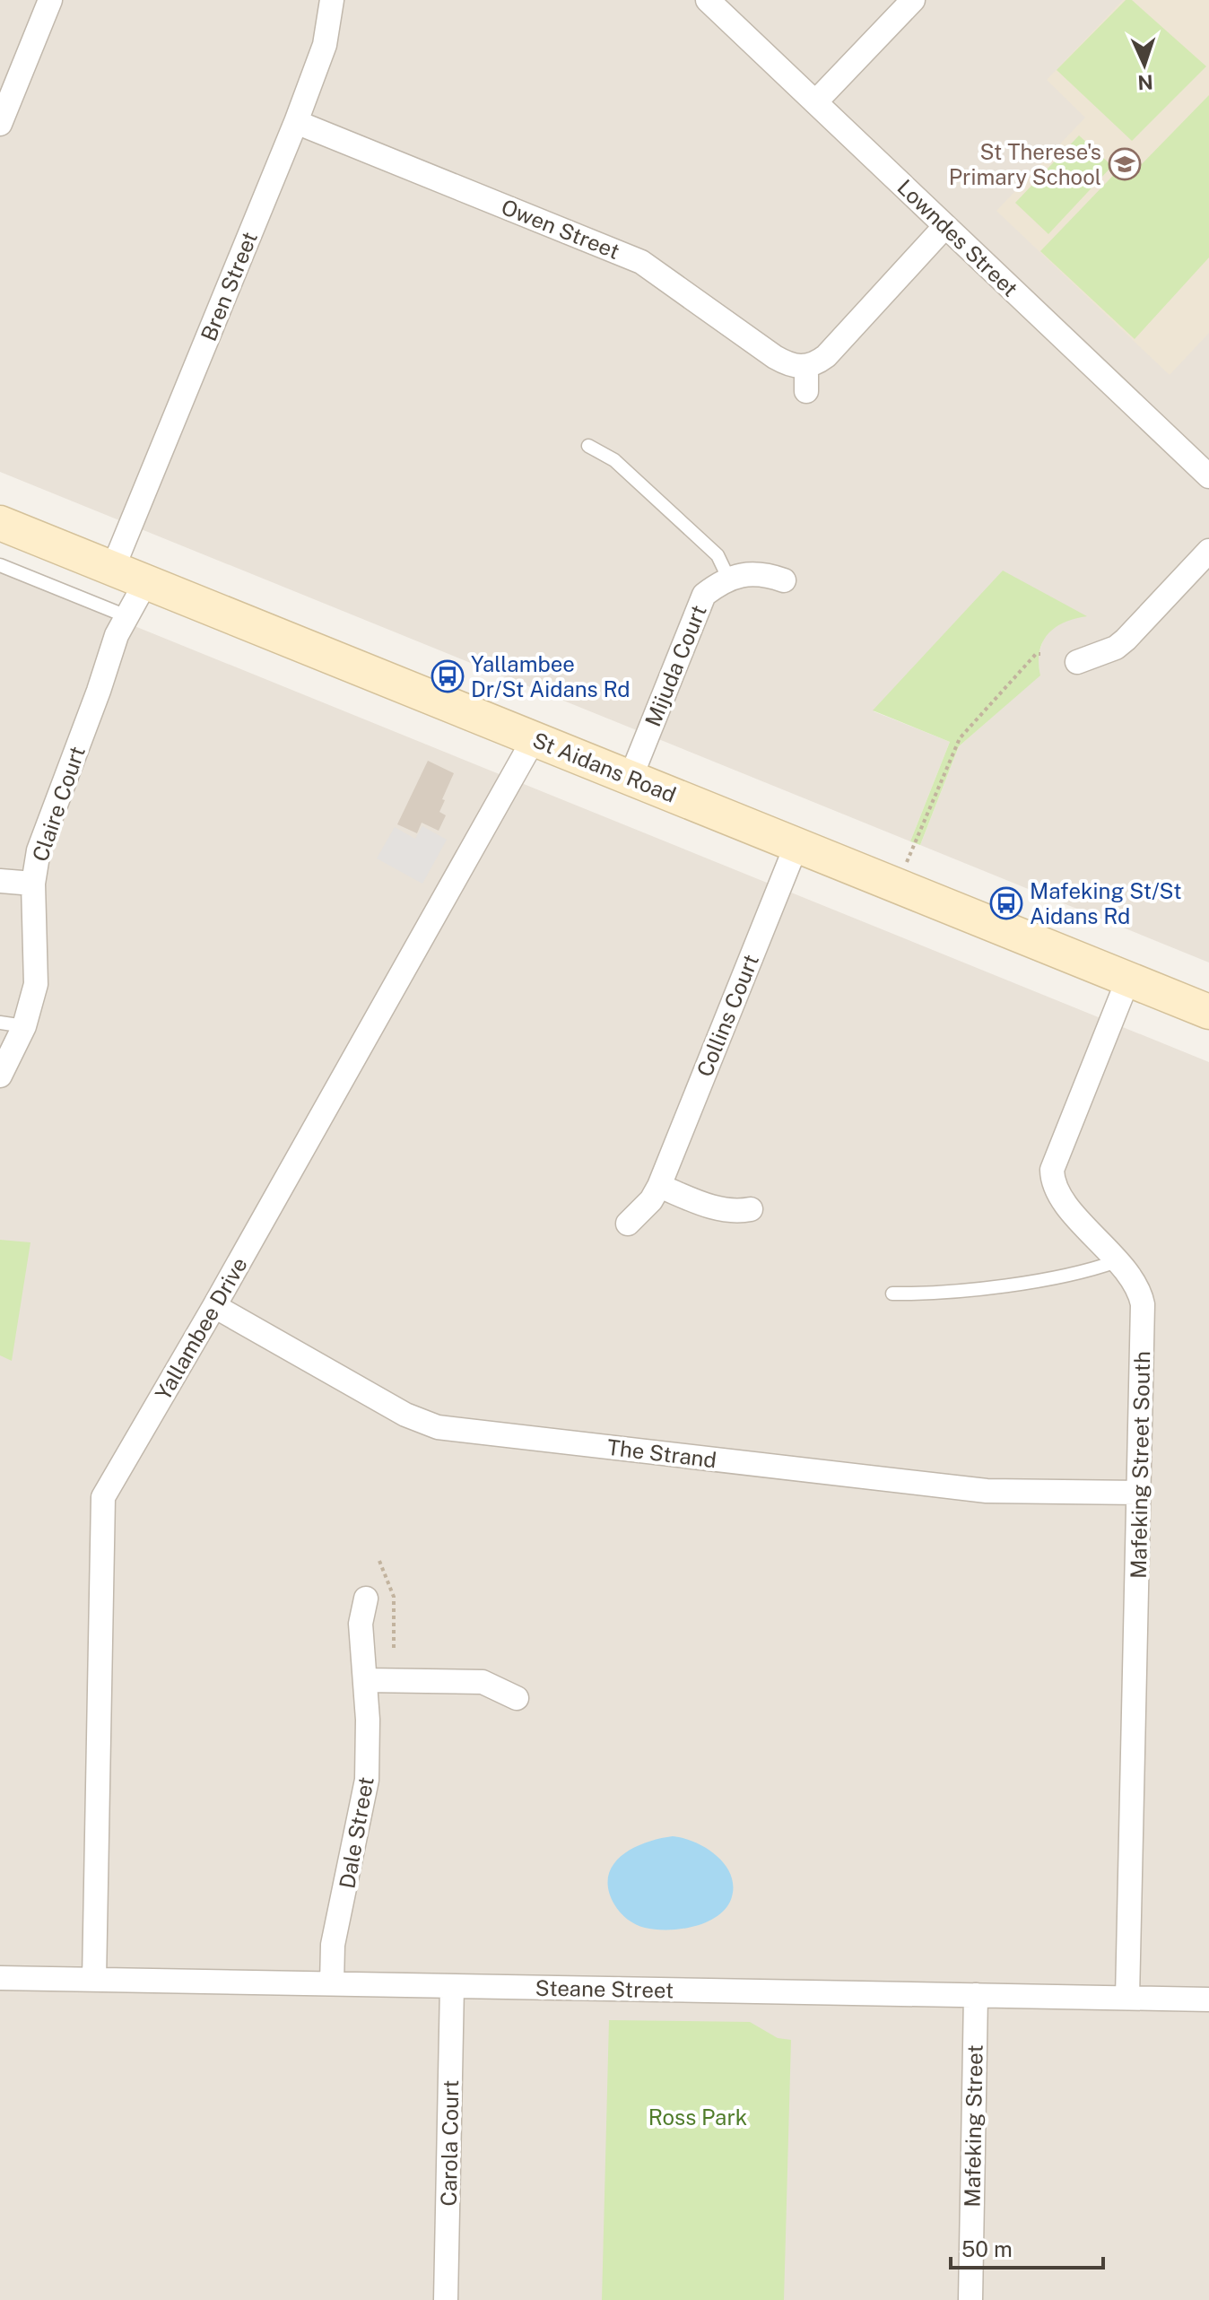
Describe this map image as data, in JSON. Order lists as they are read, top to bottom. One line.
{"streets":{"street":["Owen Street","Lowndes Street","Bren Street","Mijuda Court","St Aidans Road","Claire Court","Collins Court","Yallambee Drive","The Strand","Mafeking Street South","Dale Street","Steane Street","Mafeking Street","Carola Court"]},"crossings":[["Owen Street","Lowndes Street"],["Owen Street","Bren Street"],["Bren Street","St Aidans Road"],["Mijuda Court","St Aidans Road"],["St Aidans Road","Claire Court"],["St Aidans Road","Collins Court"],["St Aidans Road","Yallambee Drive"],["St Aidans Road","Mafeking Street South"],["Yallambee Drive","The Strand"],["Yallambee Drive","Steane Street"],["The Strand","Mafeking Street South"],["Mafeking Street South","Steane Street"],["Dale Street","Steane Street"],["Steane Street","Mafeking Street"],["Steane Street","Carola Court"]],"parks":["Ross Park"],"places":{"school or university":["St Therese's Primary School"],"bus stop":["Yallambee Dr/St Aidans Rd","Mafeking St/St Aidans Rd"]},"scale_bar":"50 m","north":"bottom"}
